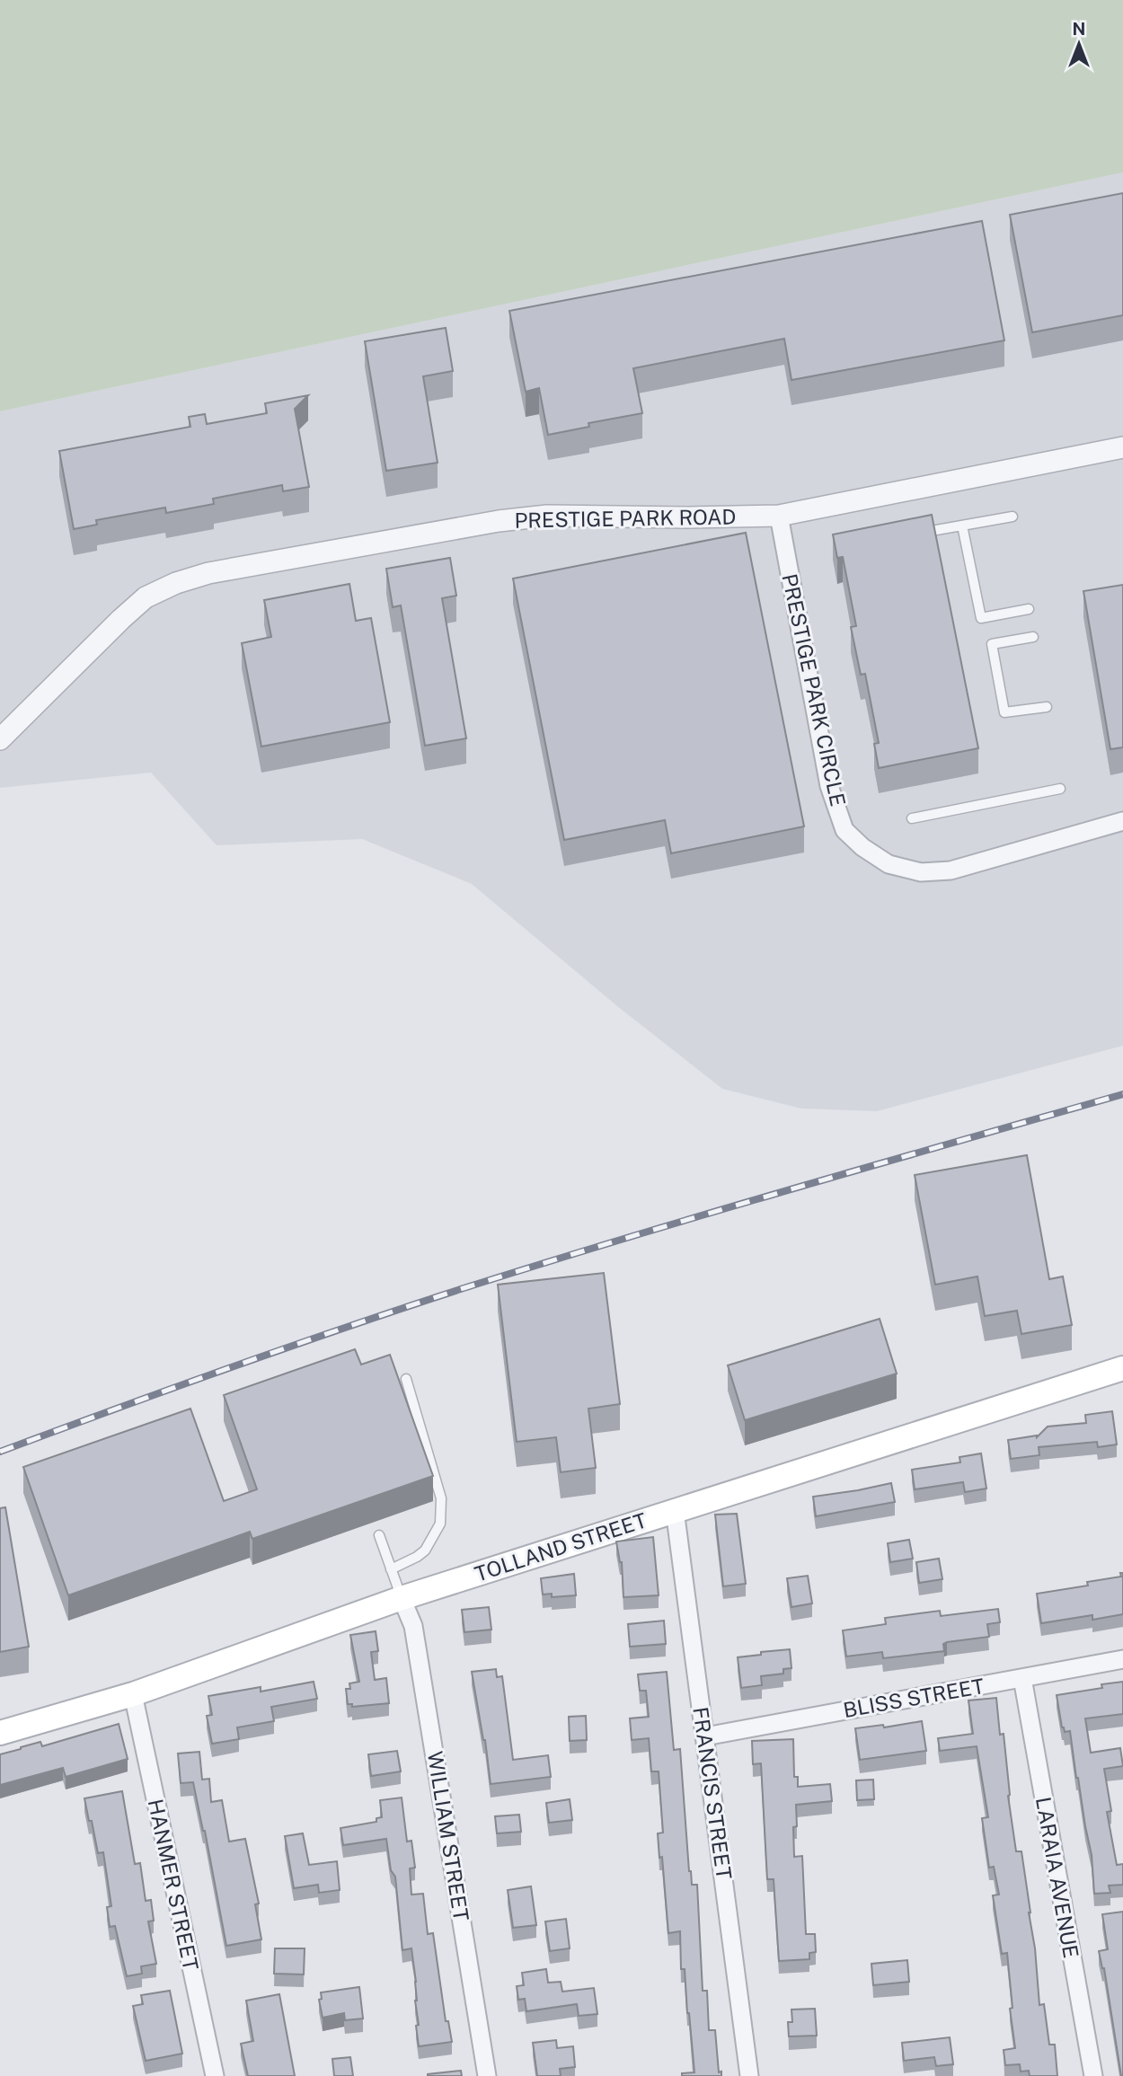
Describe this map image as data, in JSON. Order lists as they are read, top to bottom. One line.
{"streets":{"main road":["TOLLAND STREET"],"street":["PRESTIGE PARK ROAD","PRESTIGE PARK CIRCLE","BLISS STREET","FRANCIS STREET","WILLIAM STREET","LARAIA AVENUE","HANMER STREET"]},"crossings":[["PRESTIGE PARK ROAD","PRESTIGE PARK CIRCLE"],["TOLLAND STREET","FRANCIS STREET"],["TOLLAND STREET","WILLIAM STREET"],["TOLLAND STREET","HANMER STREET"],["BLISS STREET","FRANCIS STREET"],["BLISS STREET","LARAIA AVENUE"]],"north":"top"}
